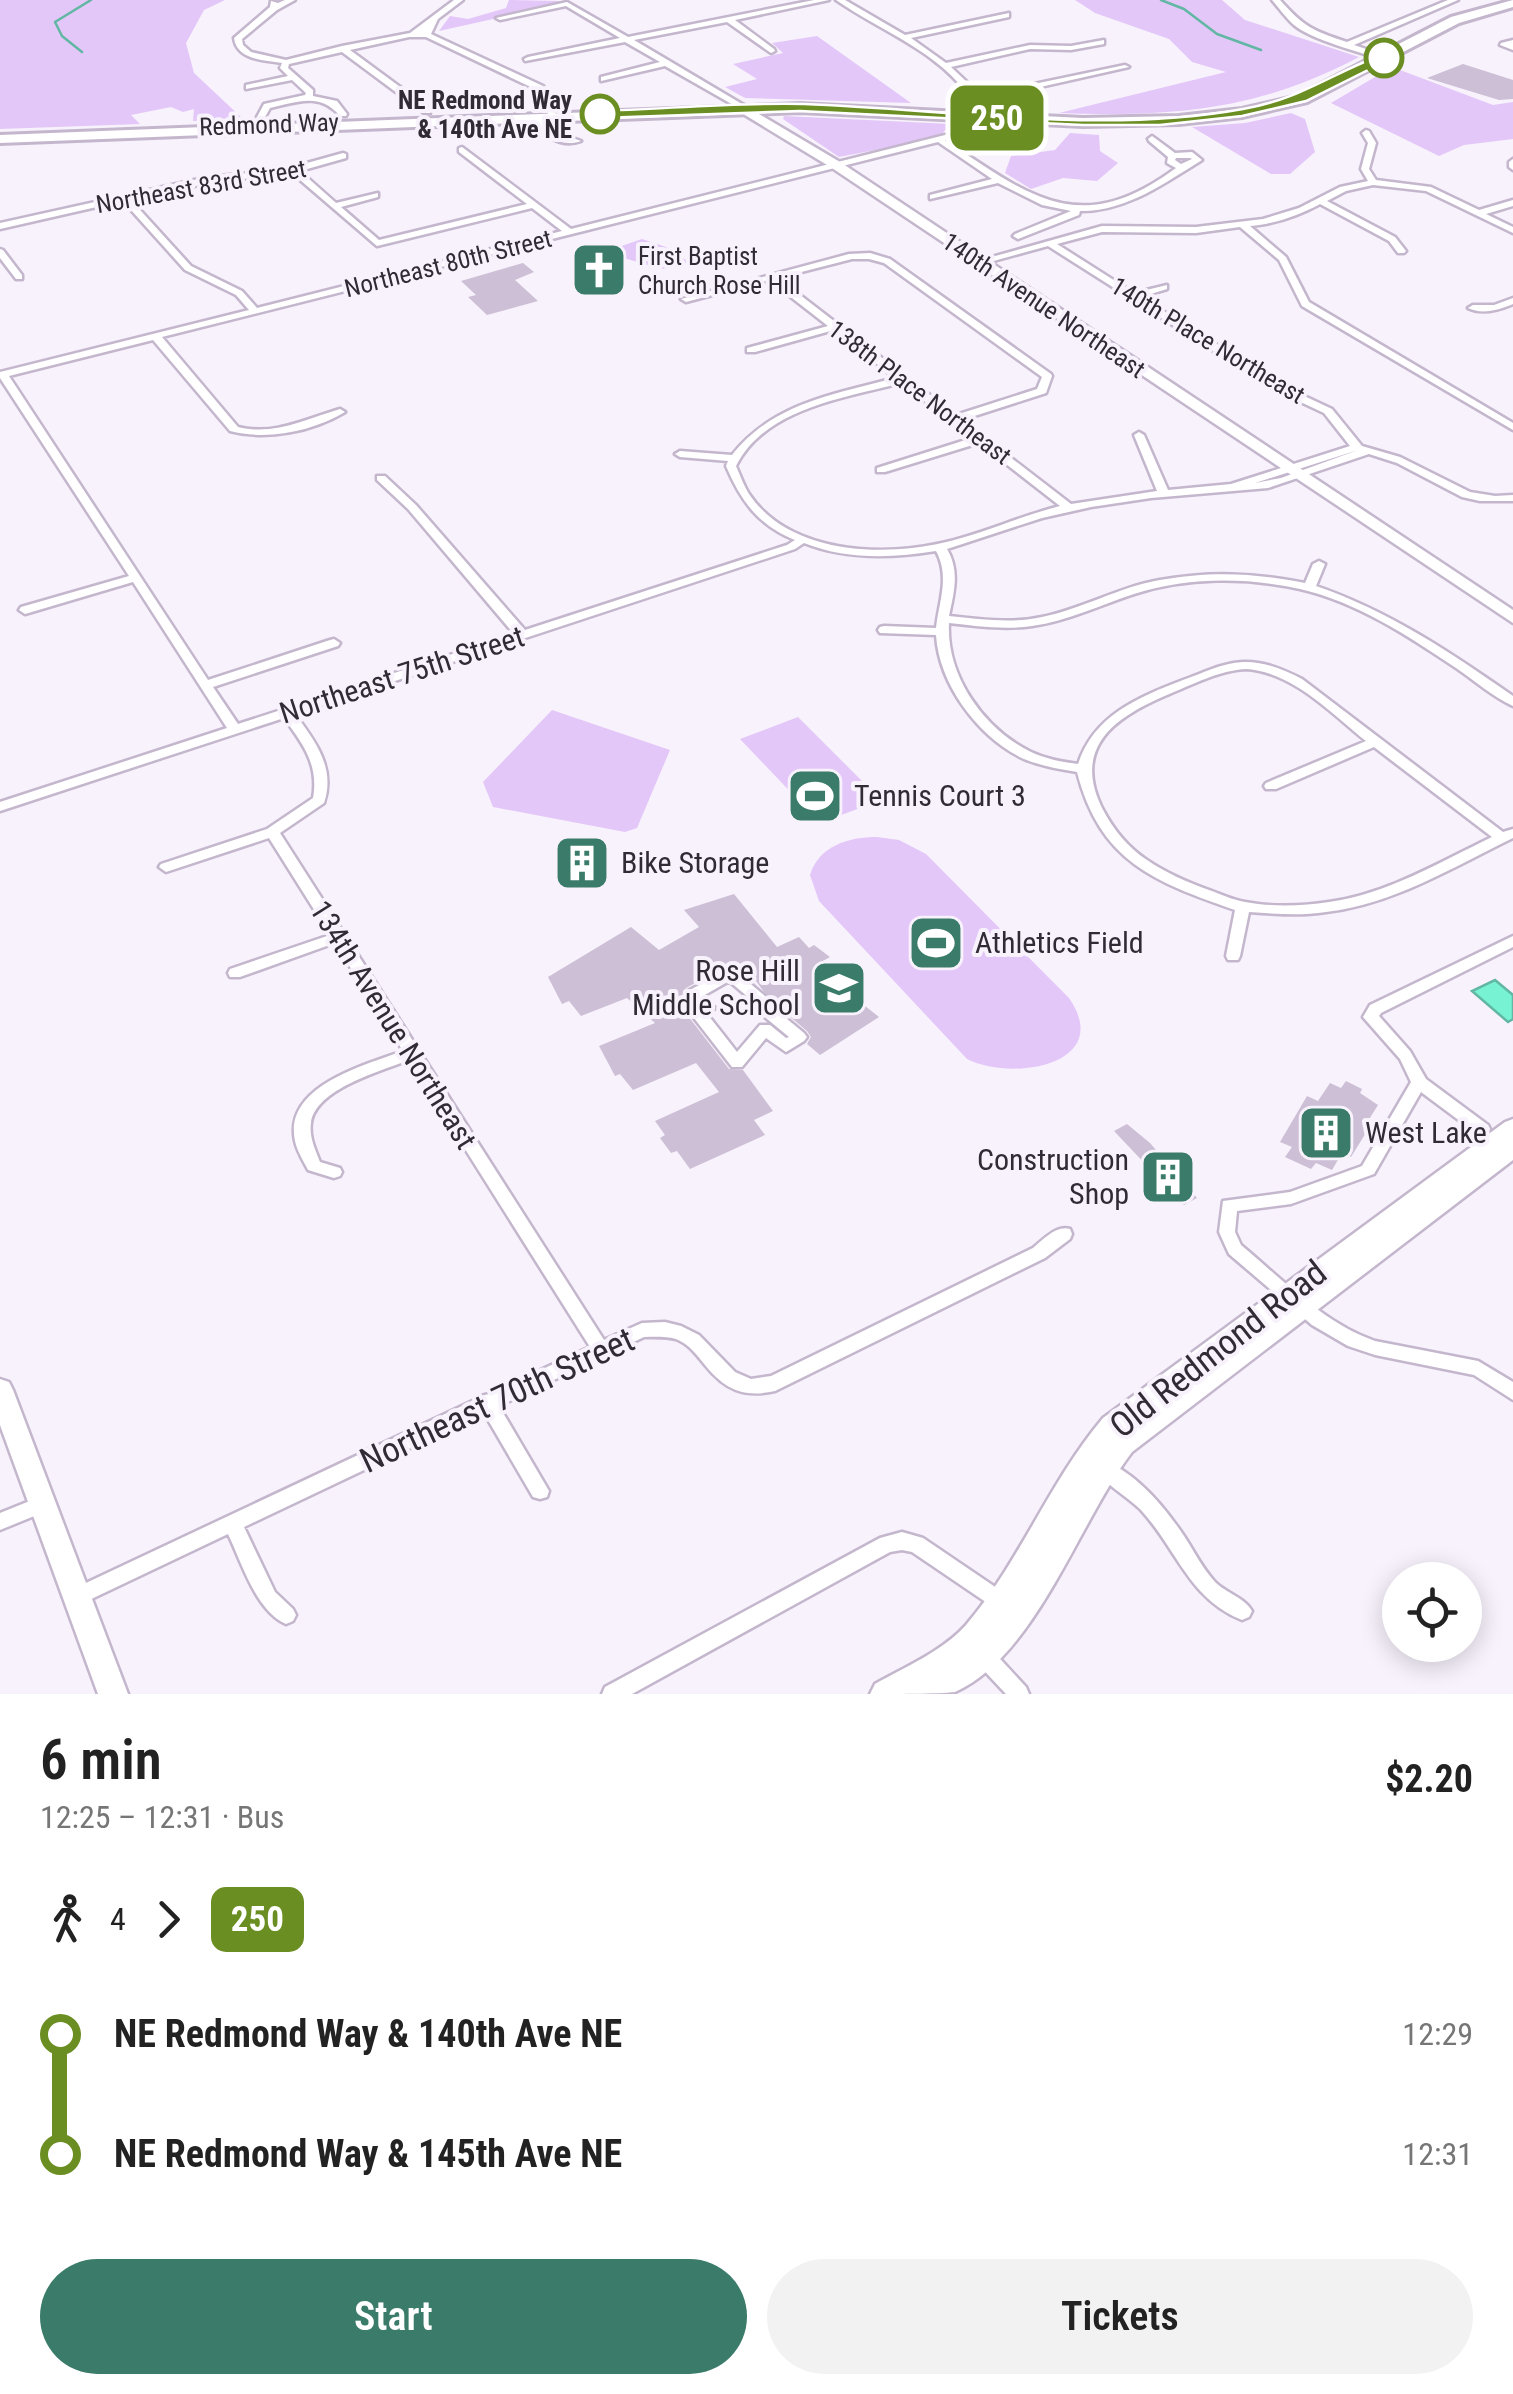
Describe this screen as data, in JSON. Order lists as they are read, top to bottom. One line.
{"streets":{"main road":["Redmond Way","140th Avenue Northeast","Old Redmond Road"],"street":["Northeast 83rd Street","Northeast 80th Street","140th Place Northeast","138th Place Northeast","Northeast 75th Street","134th Avenue Northeast","Northeast 70th Street"]},"crossings":[["Redmond Way","Northeast 80th Street"],["Redmond Way","140th Avenue Northeast"],["Northeast 80th Street","140th Avenue Northeast"],["134th Avenue Northeast","Northeast 70th Street"]],"places":{"other":["NE Redmond Way & 140th Ave NE"],"church":["First Baptist Church Rose Hill"],"sports":["Tennis Court 3","Athletics Field"],"building":["Bike Storage","West Lake","Construction Shop"],"school or university":["Rose Hill Middle School"]},"lines":["bus line 250"],"page":{"on_map":"250","heading":["6 min","12:25 – 12:31 · Bus","$2.20"],"legs":["4","250"],"list":[{"name":"NE Redmond Way & 140th Ave NE","value":"12:29"},{"name":"NE Redmond Way & 145th Ave NE","value":"12:31"}],"buttons":["Start","Tickets"]}}
